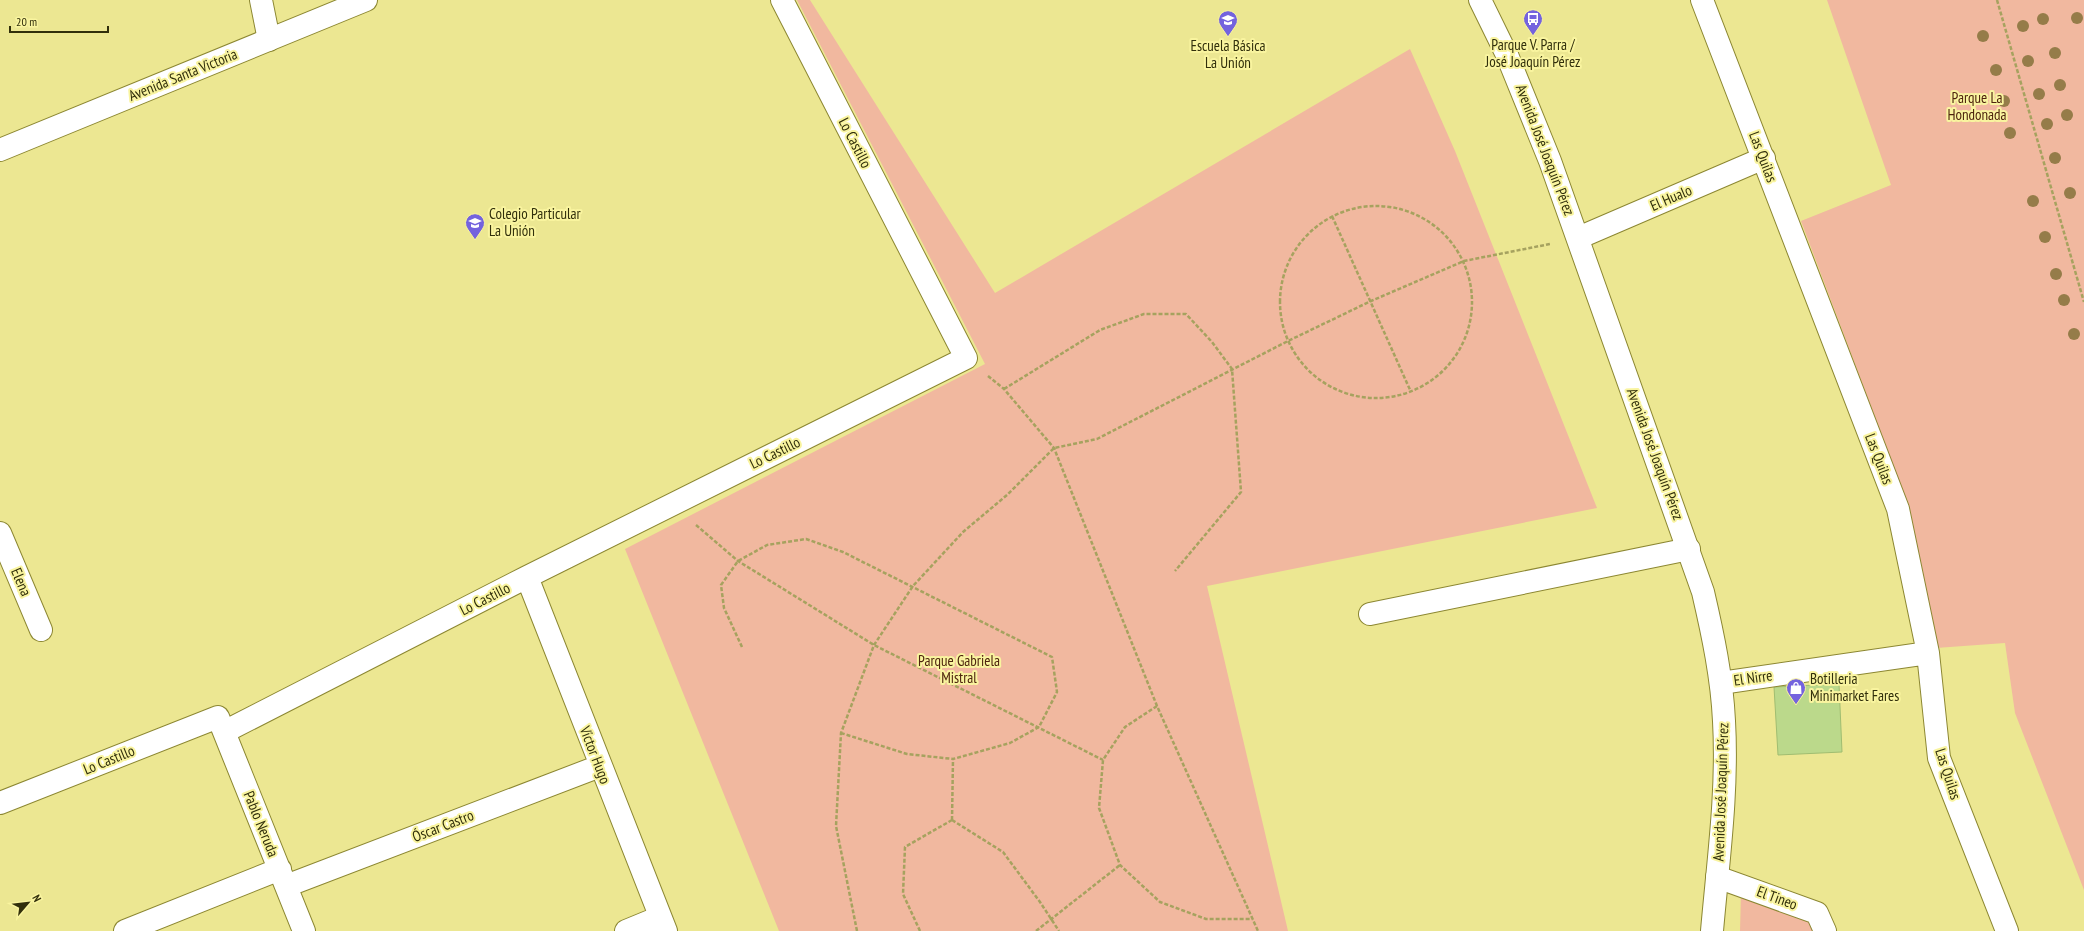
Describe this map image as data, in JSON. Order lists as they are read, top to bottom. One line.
{"streets":{"street":["Avenida Santa Victoria","Lo Castillo","Avenida José Joaquín Pérez","Las Quilas","El Hualo","Elena","El Nirre","Víctor Hugo","Pablo Neruda","Óscar Castro","El Tineo"]},"crossings":[["Lo Castillo","Víctor Hugo"],["Lo Castillo","Pablo Neruda"],["Avenida José Joaquín Pérez","El Hualo"],["Avenida José Joaquín Pérez","El Nirre"],["Avenida José Joaquín Pérez","El Tineo"],["Las Quilas","El Hualo"],["Las Quilas","El Nirre"],["Víctor Hugo","Óscar Castro"],["Pablo Neruda","Óscar Castro"]],"parks":["Parque La Hondonada","Parque Gabriela Mistral"],"places":{"bus stop":["Parque V. Parra / José Joaquín Pérez"],"school or university":["Escuela Básica La Unión","Colegio Particular La Unión"],"shop":["Botilleria Minimarket Fares"]},"scale_bar":"20 m","north":"top right"}
